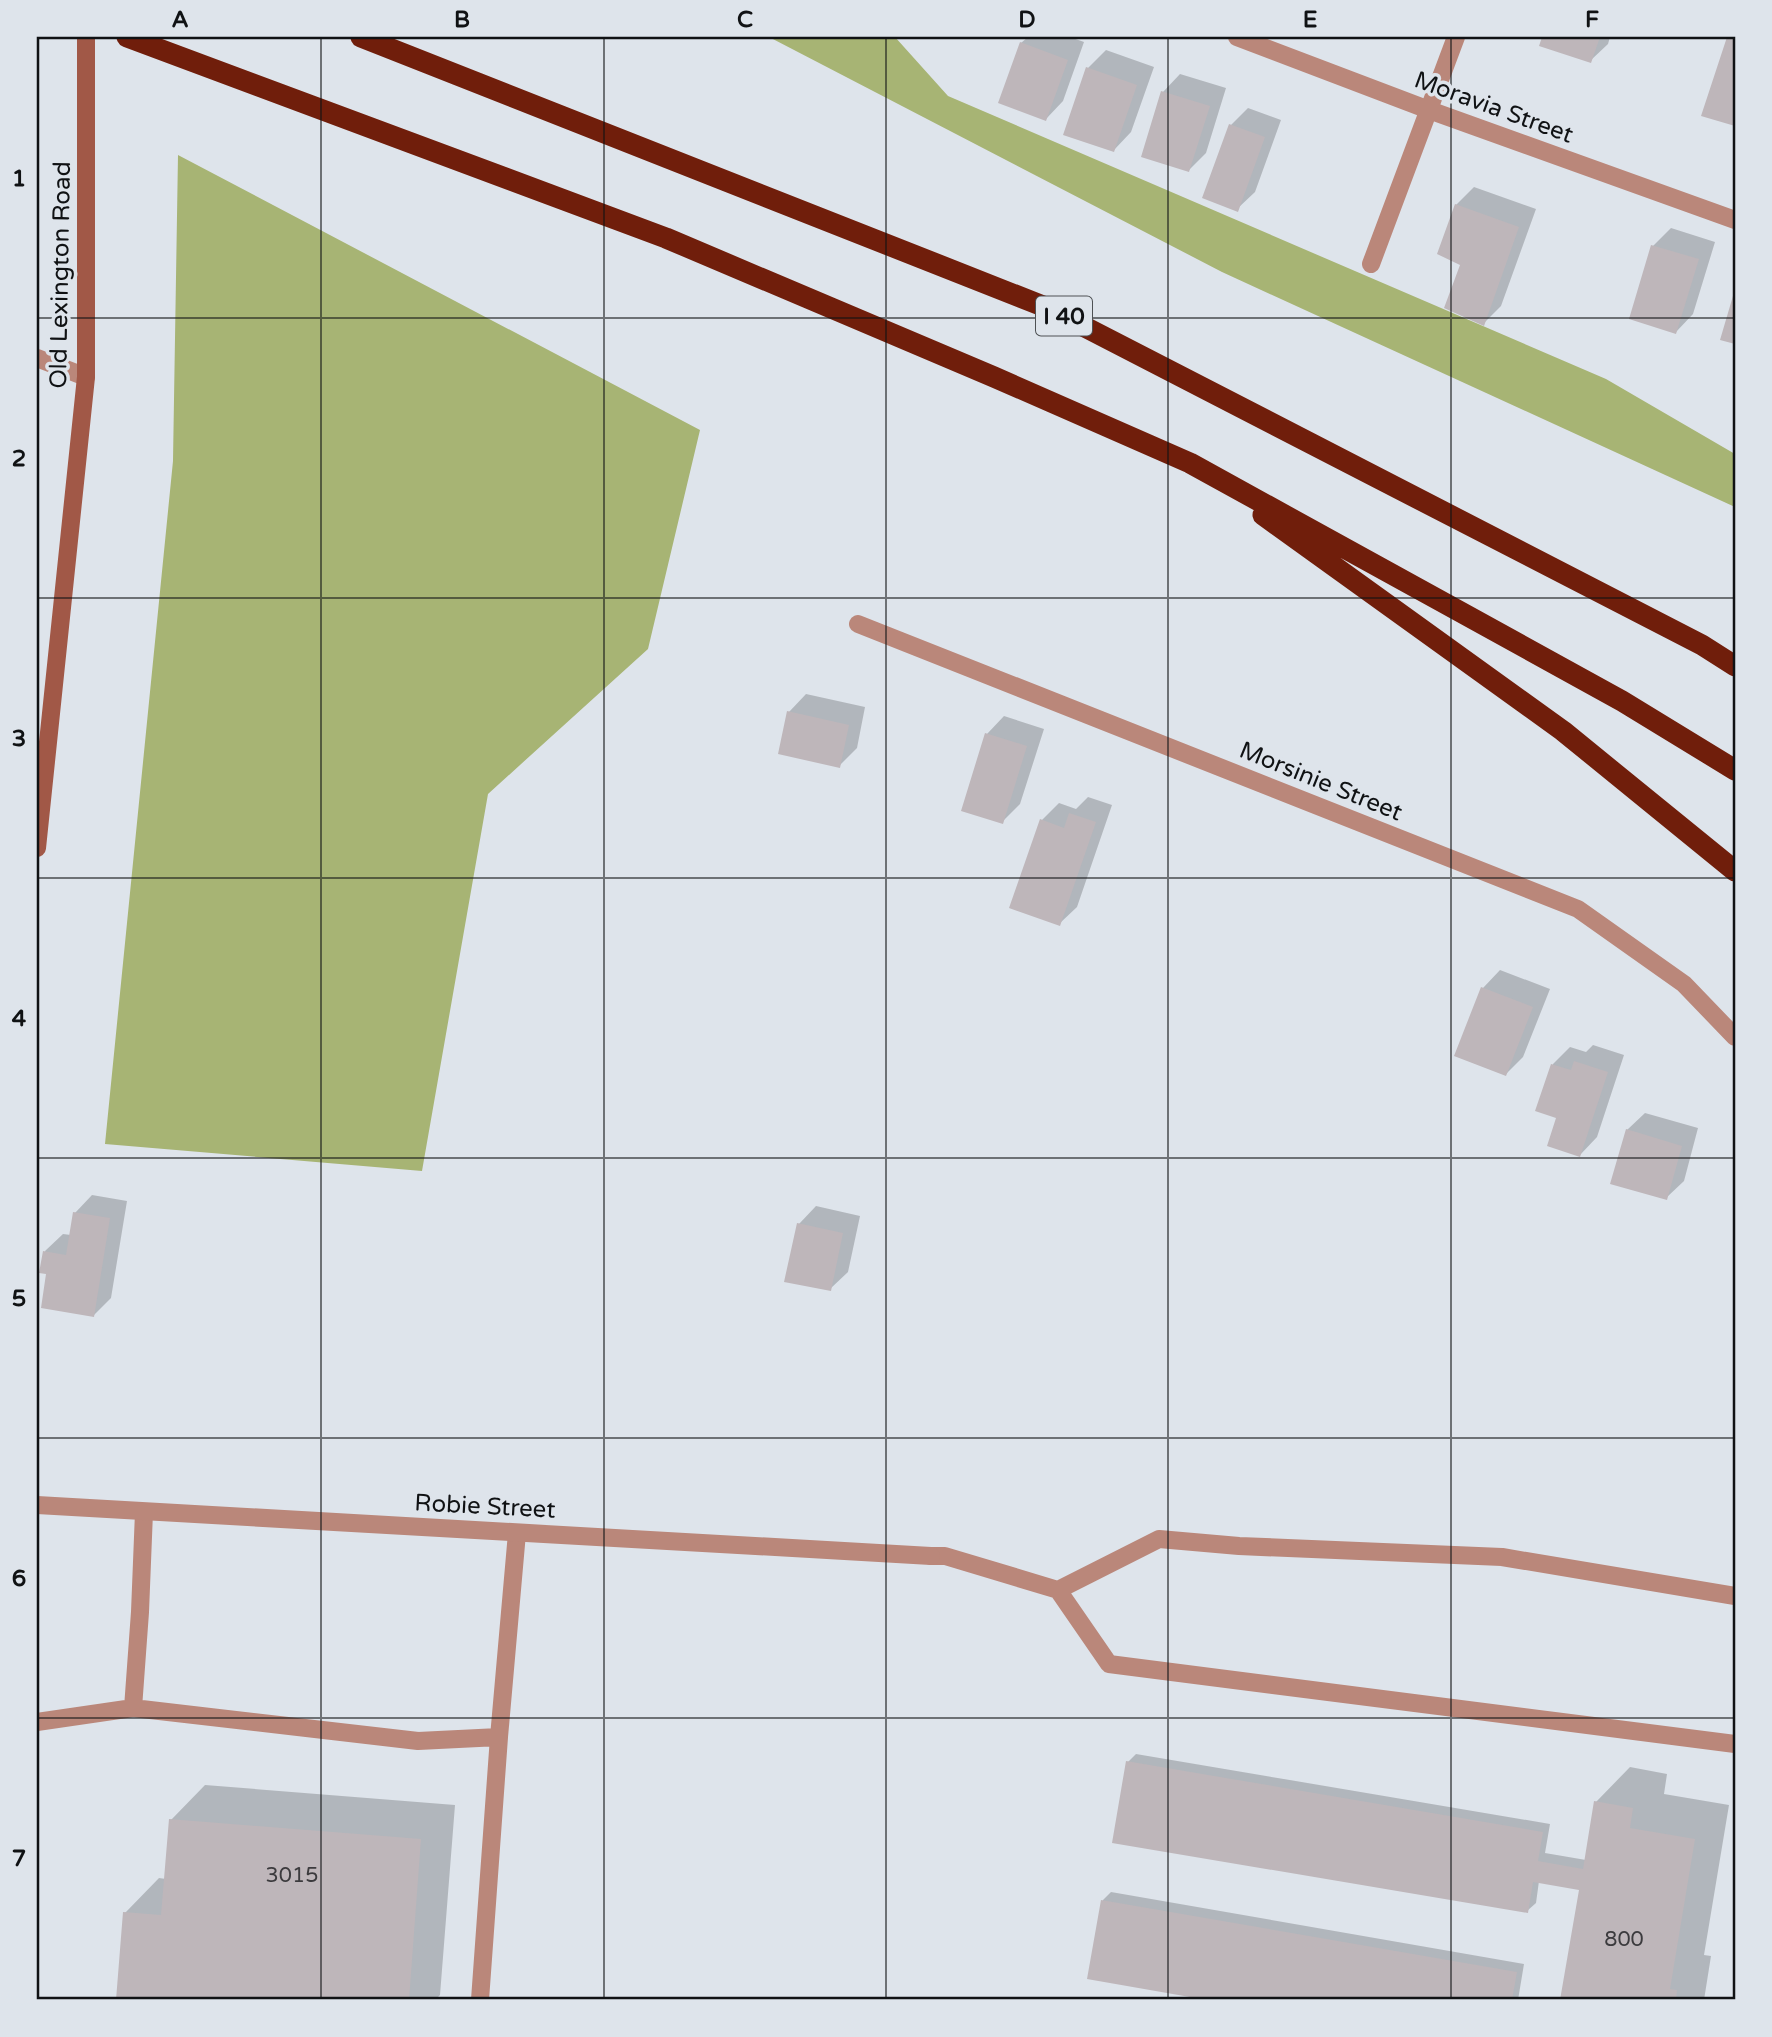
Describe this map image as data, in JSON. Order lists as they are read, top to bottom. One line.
{"streets":{"highway":["I 40"],"main road":["Old Lexington Road"],"street":["Moravia Street","Morsinie Street","Robie Street"]},"house_numbers":["3015","800"],"grid":{"columns":["A","B","C","D","E","F"],"rows":["1","2","3","4","5","6","7"]}}
